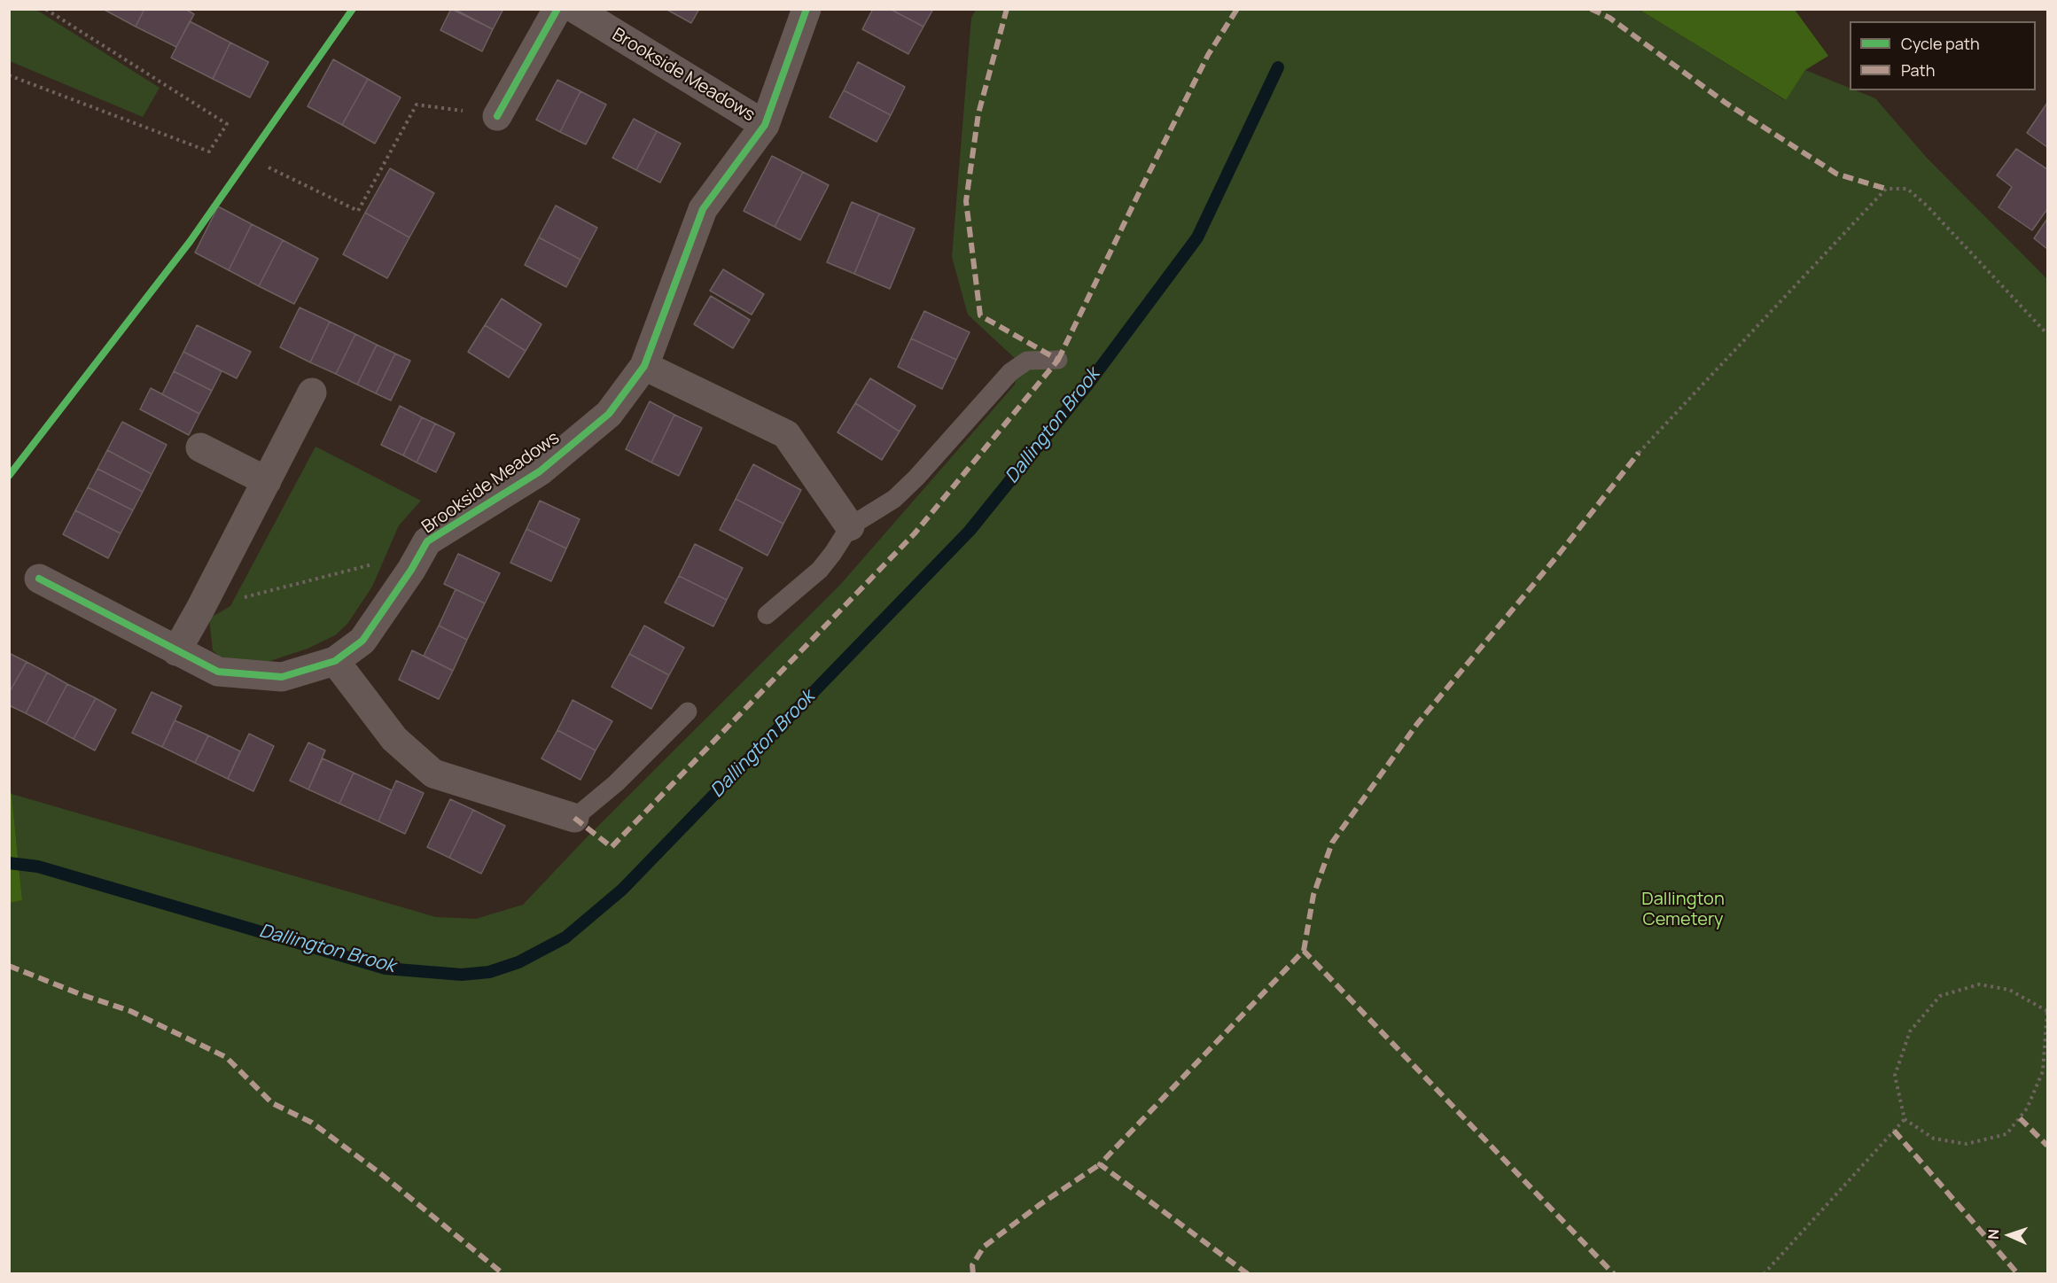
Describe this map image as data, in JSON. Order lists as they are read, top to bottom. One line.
{"streets":{"street":["Brookside Meadows"]},"water":["Dallington Brook"],"parks":["Dallington Cemetery"],"legend":["Cycle path","Path"],"north":"left"}
